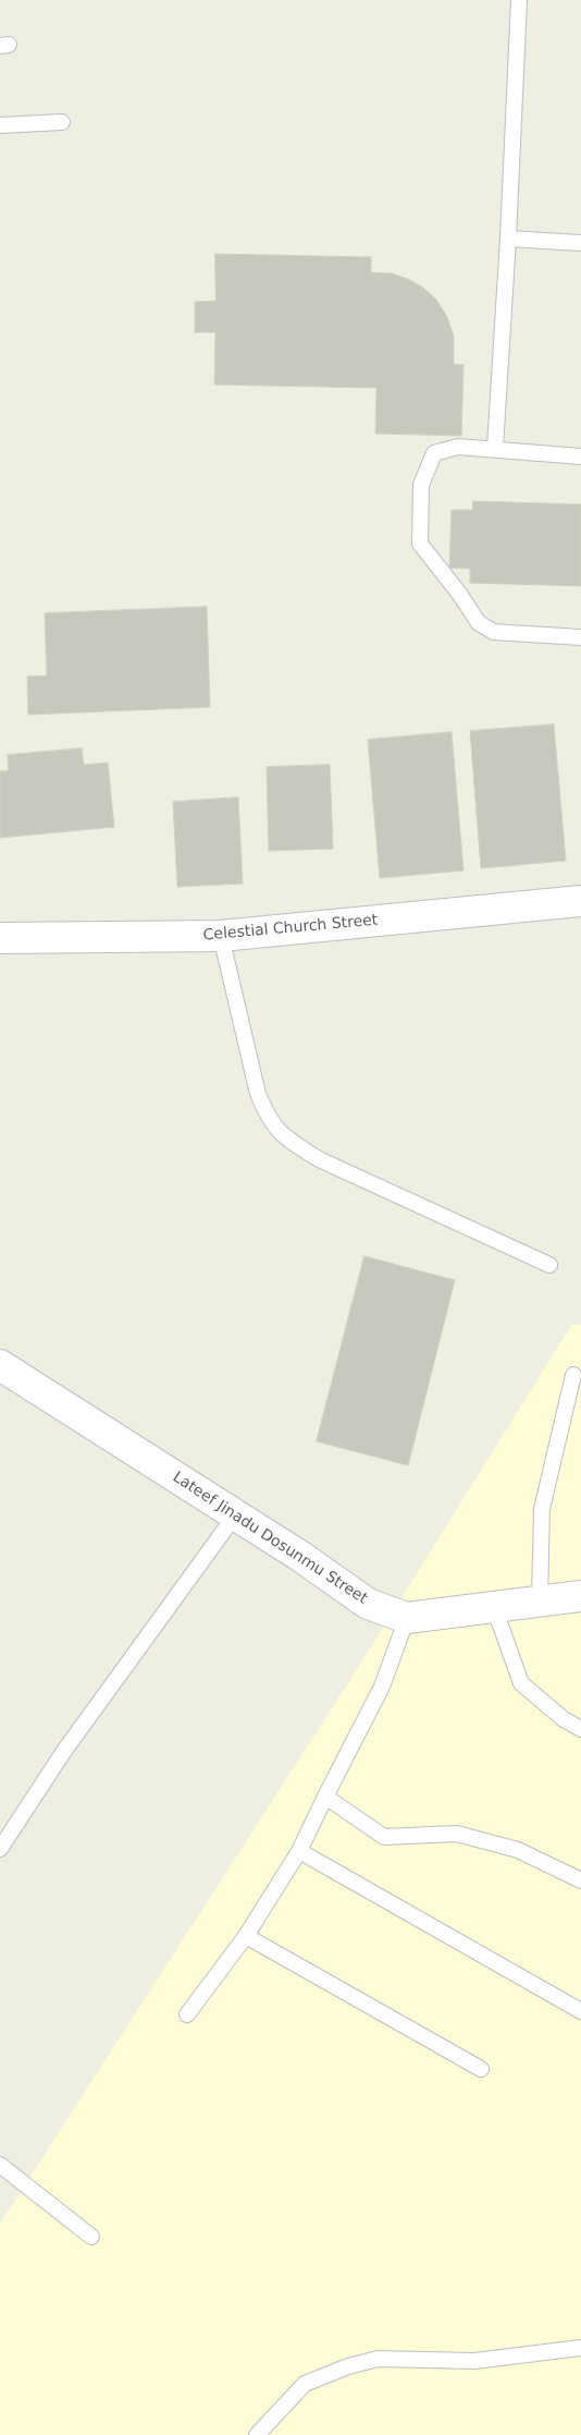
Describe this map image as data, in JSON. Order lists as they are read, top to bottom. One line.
{"streets":{"street":["Celestial Church Street","Lateef Jinadu Dosunmu Street"]}}
